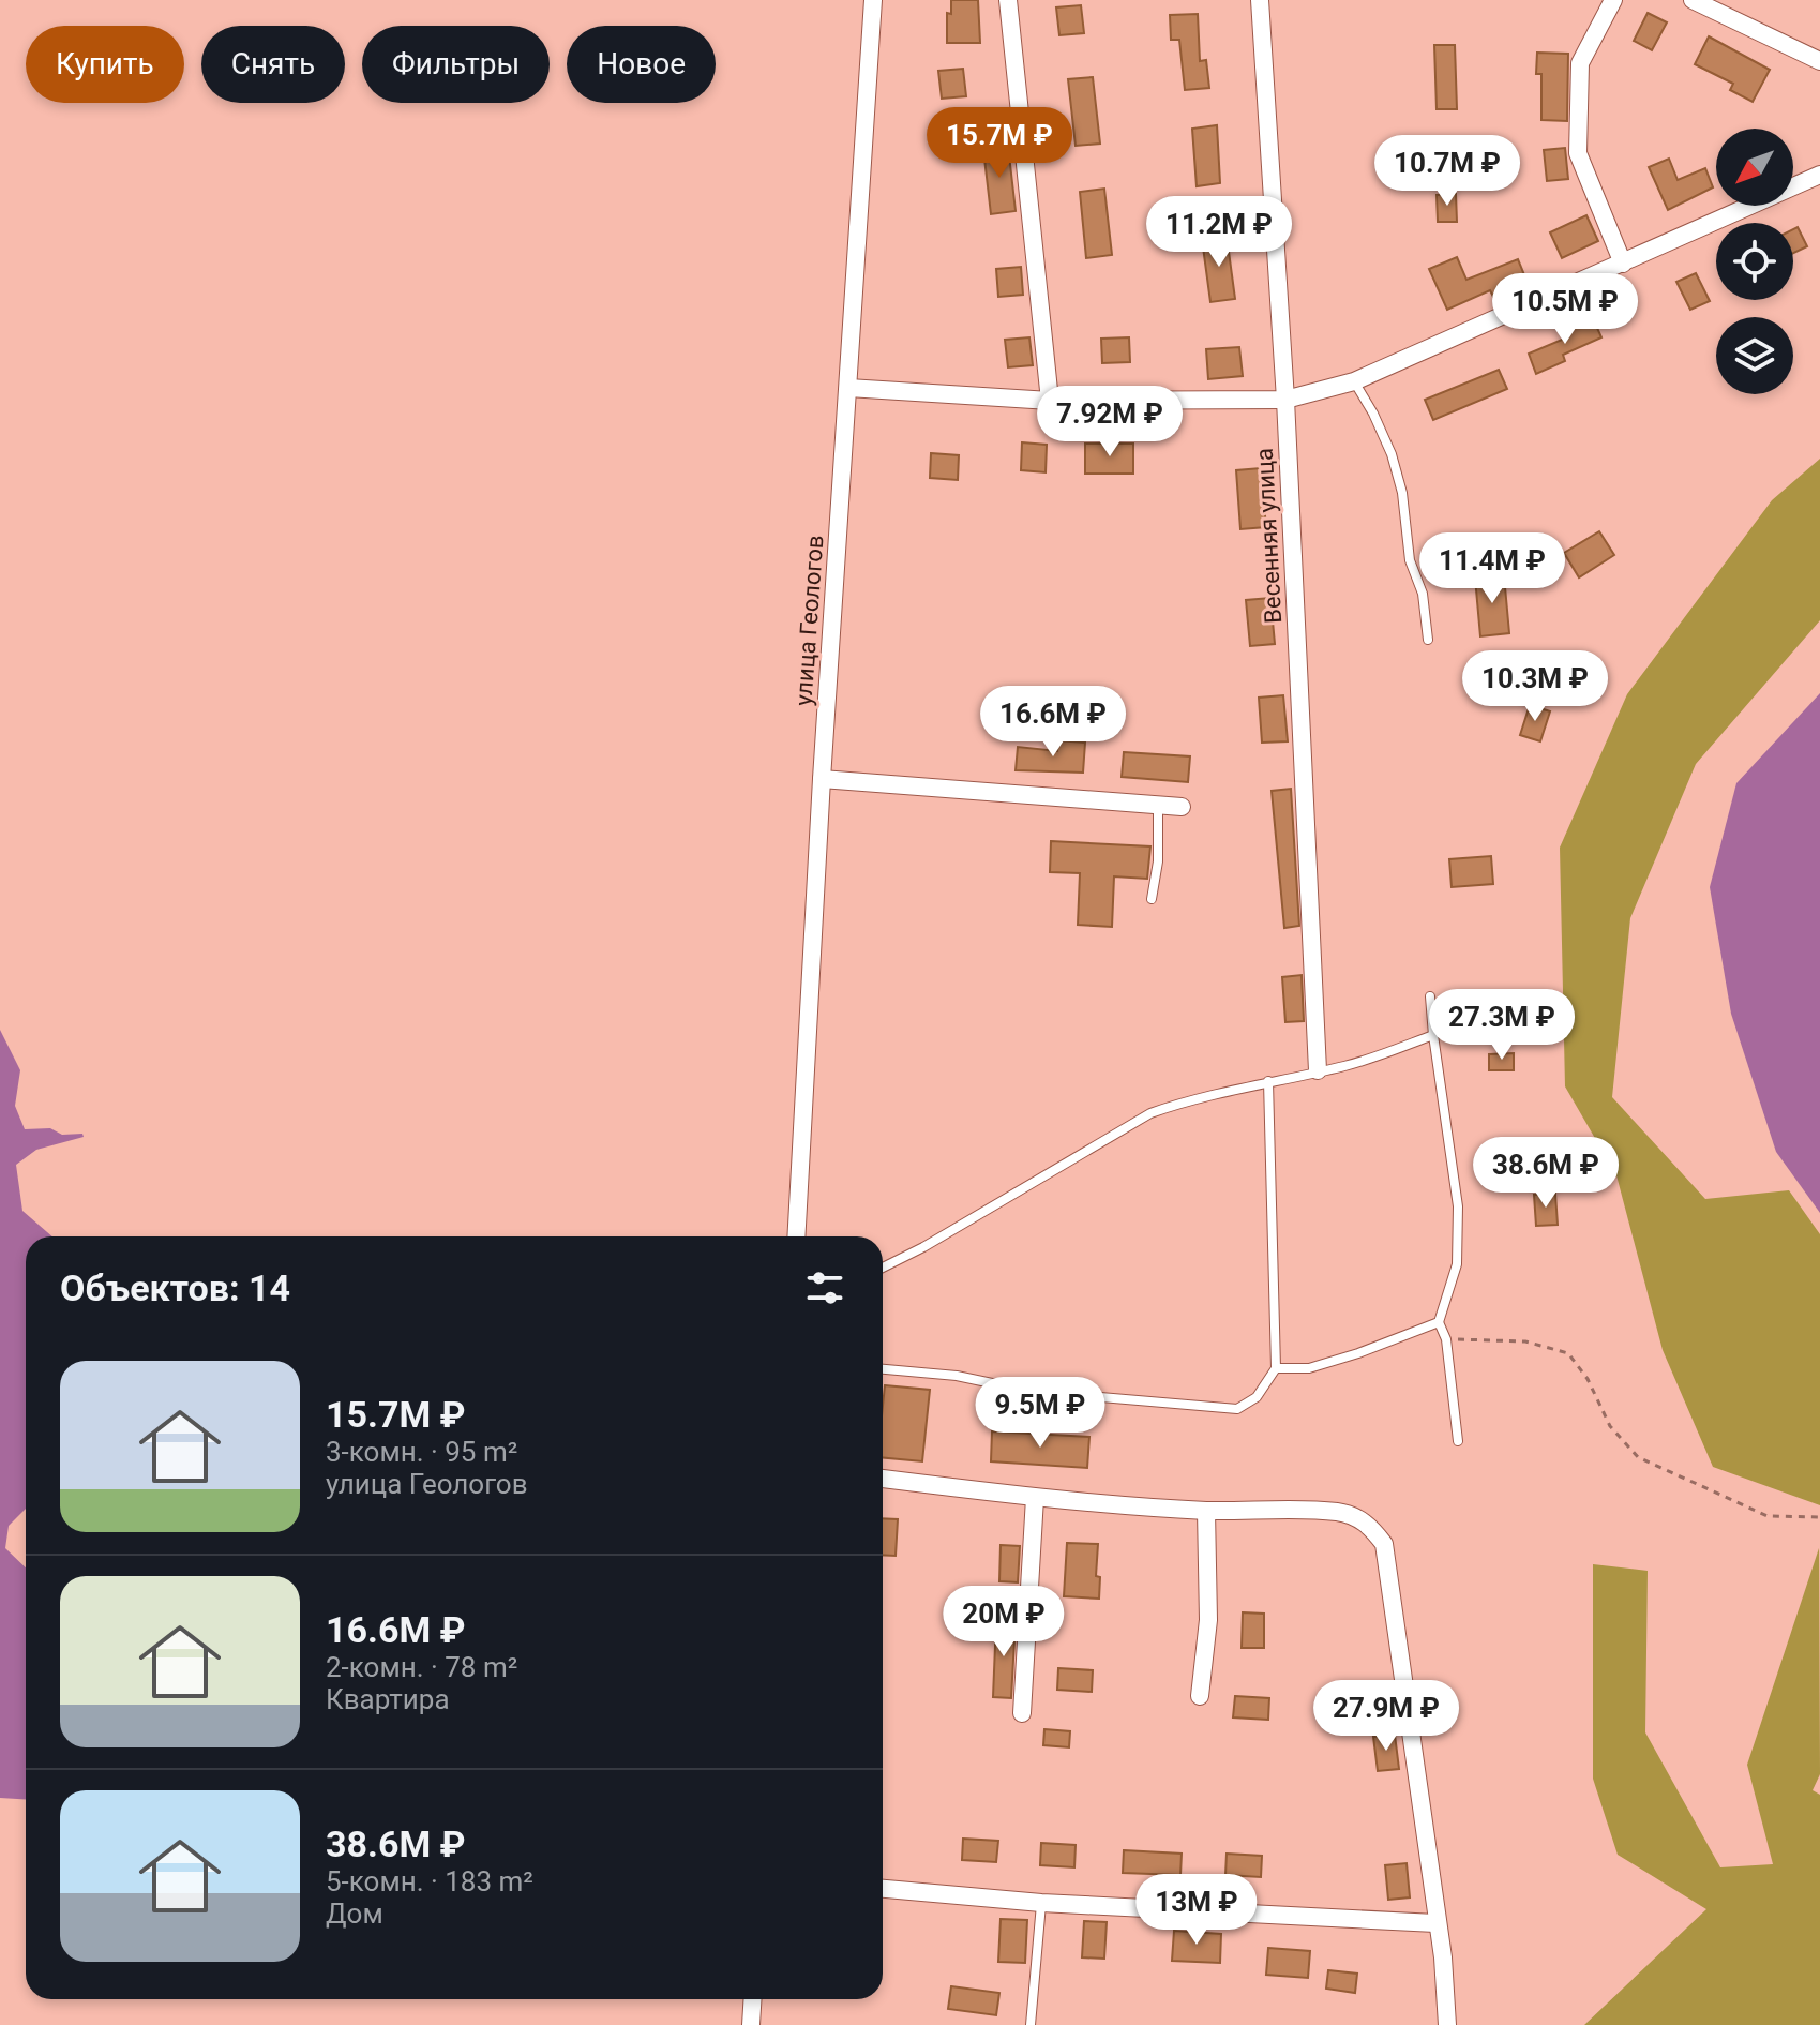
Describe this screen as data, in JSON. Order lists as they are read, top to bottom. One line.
{"streets":{"street":["Весенняя улица","улица Геологов"]},"north":"bottom left","page":{"chip":["Купить","Снять","Фильтры","Новое"],"price":["15.7M ₽","10.7M ₽","11.2M ₽","10.5M ₽","7.92M ₽","11.4M ₽","10.3M ₽","16.6M ₽","27.3M ₽","38.6M ₽","9.5M ₽","20M ₽","27.9M ₽","13M ₽"],"heading":"Объектов: 14","list":[{"name":"15.7M ₽","note":"3-комн. · 95 m² · улица Геологов"},{"name":"16.6M ₽","note":"2-комн. · 78 m² · Квартира"},{"name":"38.6M ₽","note":"5-комн. · 183 m² · Дом"}]}}
